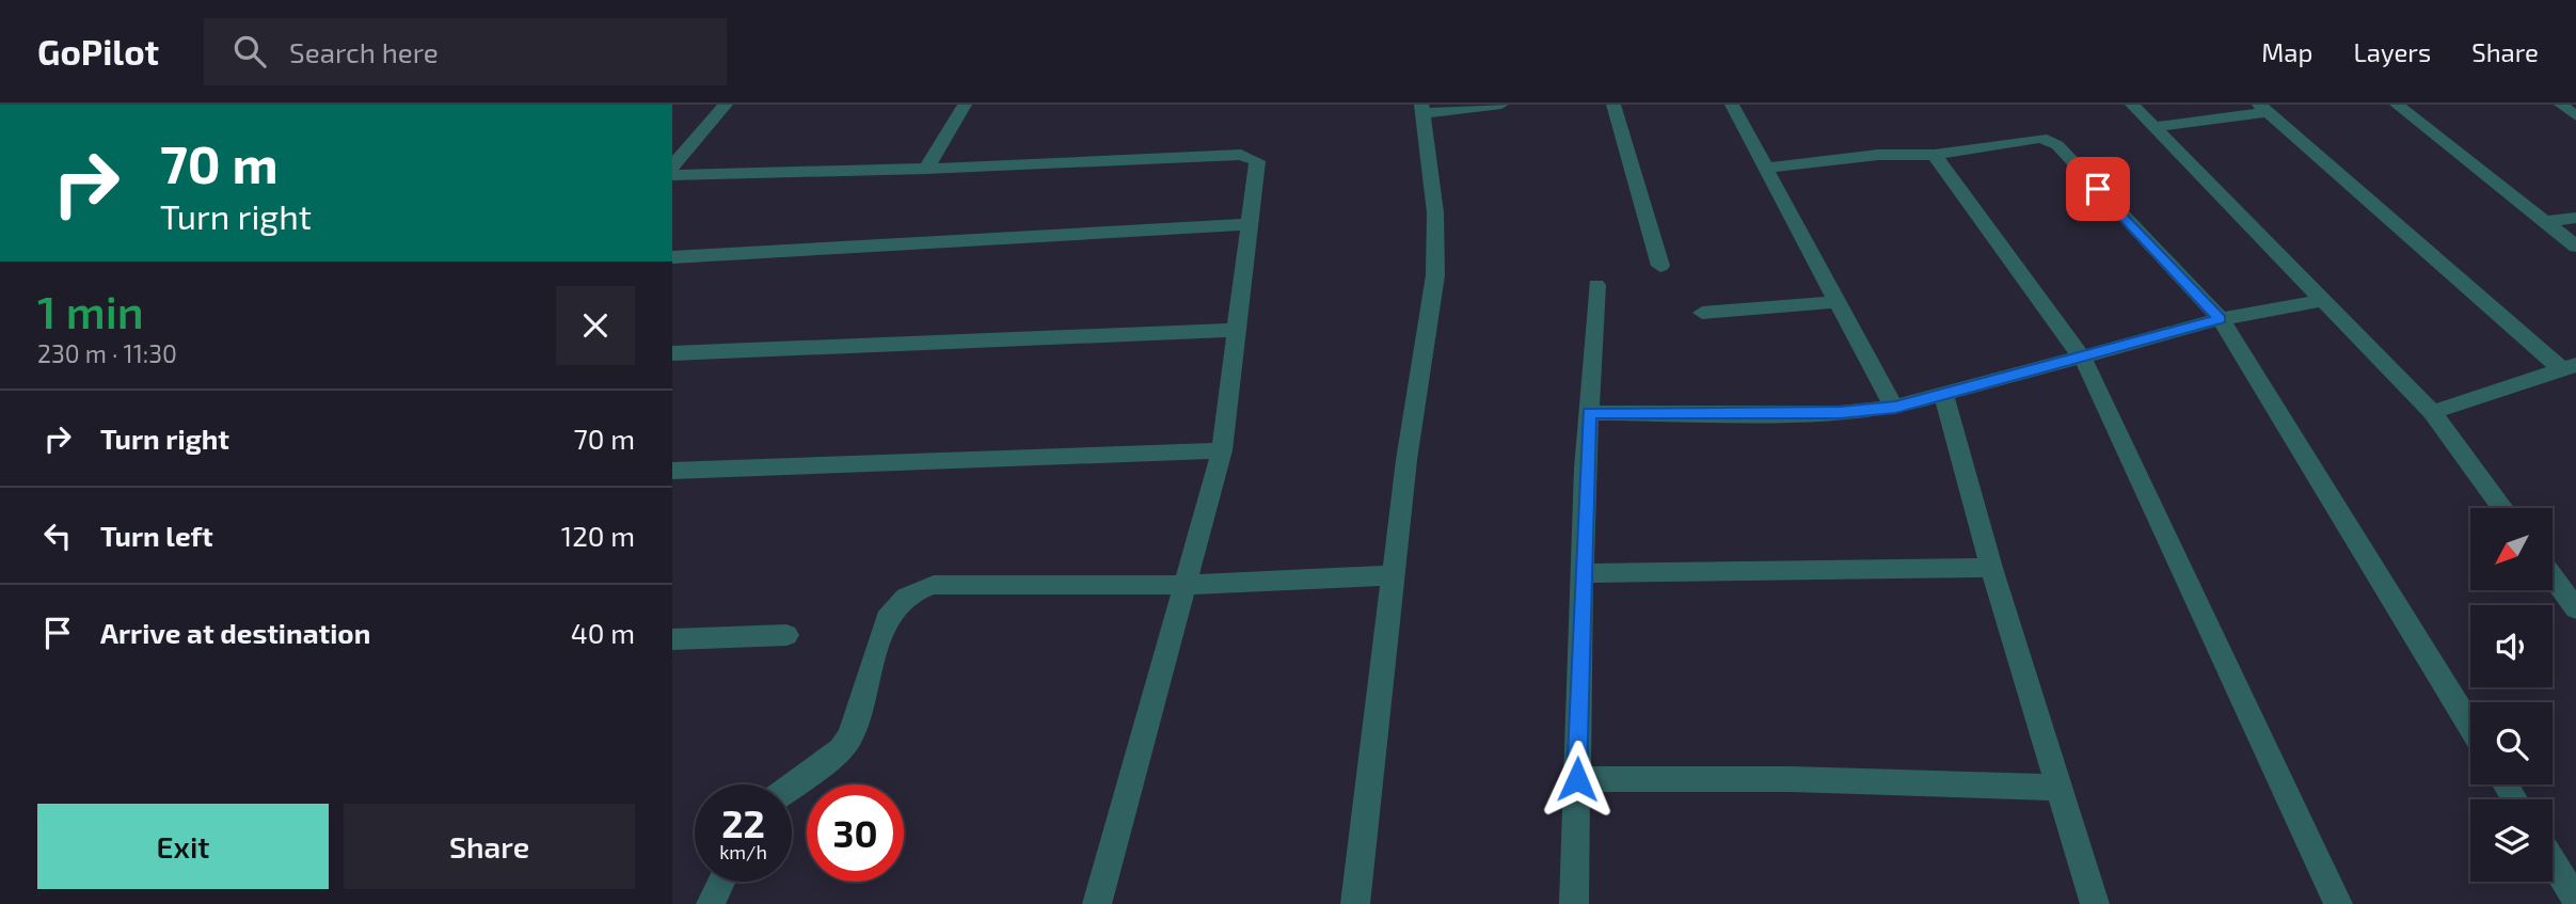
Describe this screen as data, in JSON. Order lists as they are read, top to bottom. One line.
{"north":"bottom left","page":{"header":"GoPilot","search":"Search here","nav":["Map","Layers","Share"],"turn":["70 m","Turn right"],"heading":["1 min","230 m · 11:30"],"list":[{"name":"Turn right","value":"70 m"},{"name":"Turn left","value":"120 m"},{"name":"Arrive at destination","value":"40 m"}],"speed":"22 km/h","limit":"30","buttons":["Exit","Share"]}}
